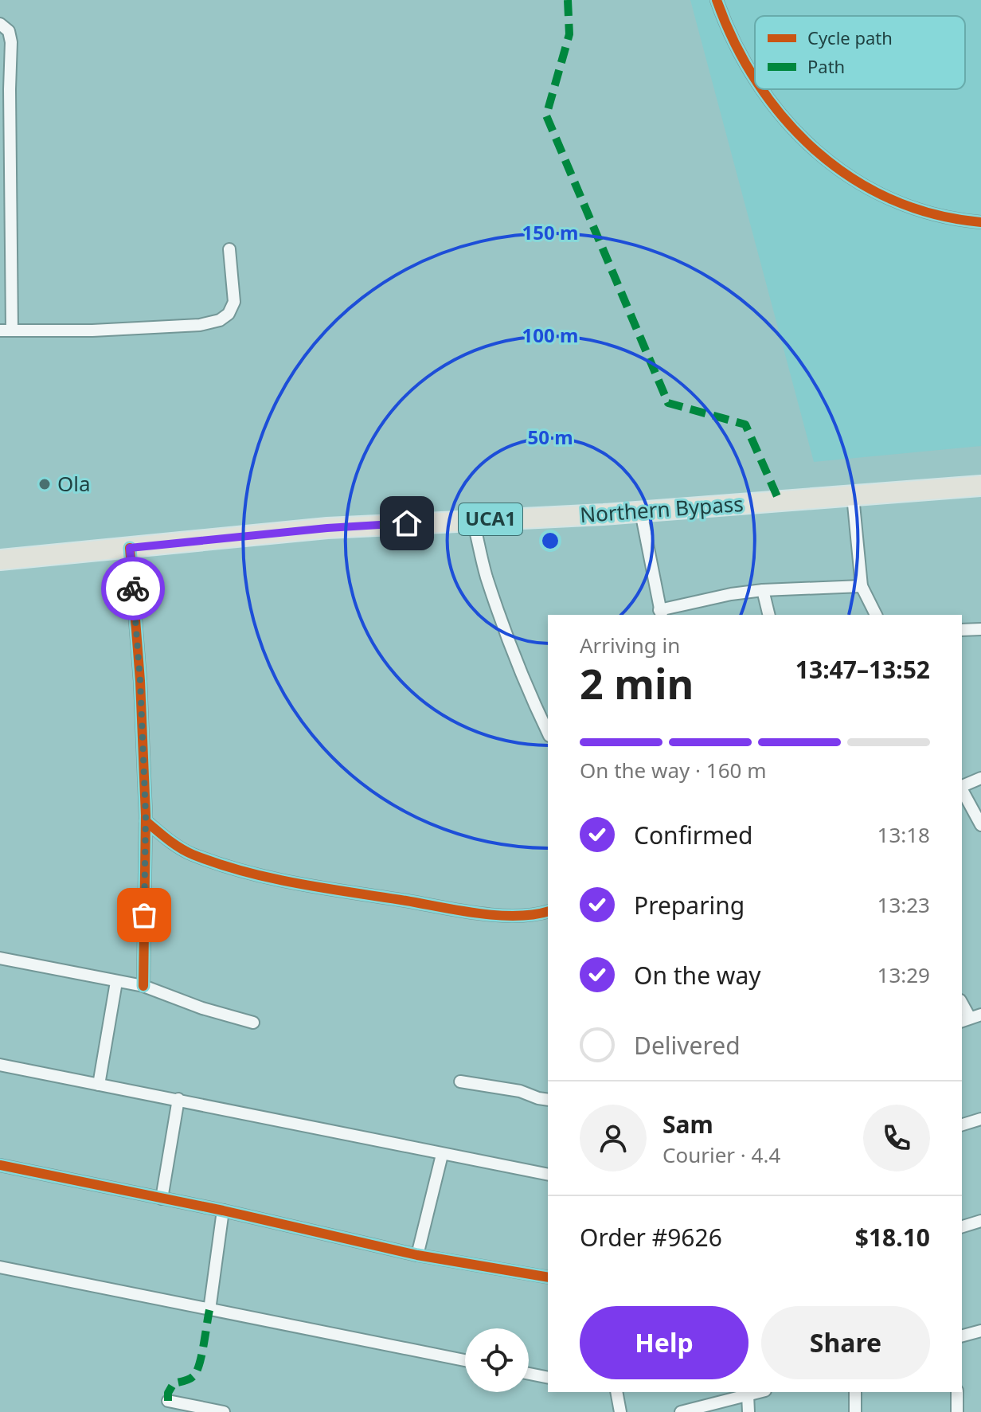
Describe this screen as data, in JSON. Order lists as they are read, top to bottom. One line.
{"streets":{"main road":["Northern Bypass","UCA1"]},"places":["Ola"],"legend":["Cycle path","Path"],"page":{"heading":["2 min","Arriving in","13:47–13:52"],"panel":["Sam","Courier · 4.4","Order #9626","$18.10"],"bar":"On the way · 160 m","list":[["Confirmed","13:18"],["Preparing","13:23"],["On the way","13:29"],"Delivered"],"buttons":["Help","Share"]},"rings":["150 m","100 m","50 m"]}
